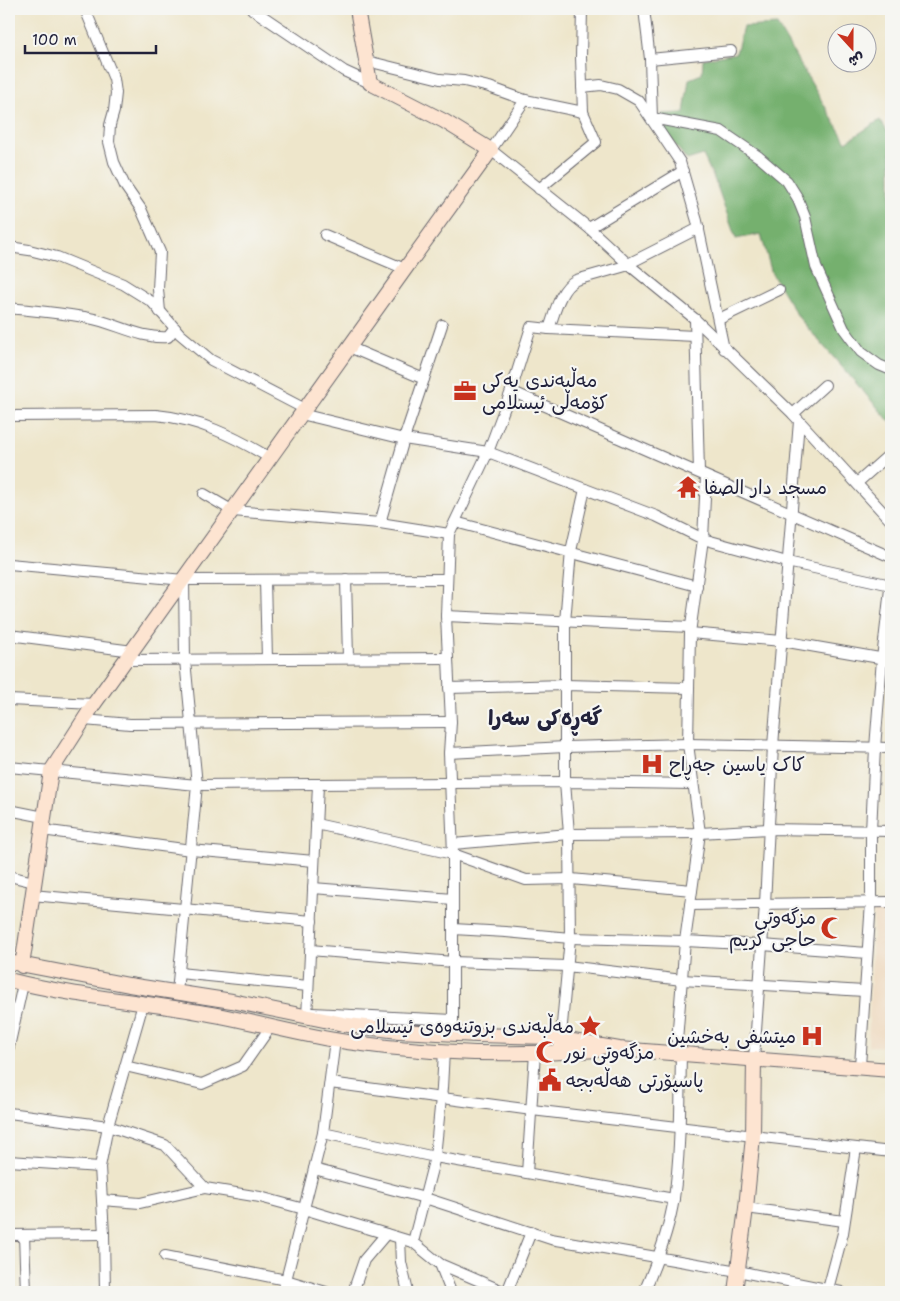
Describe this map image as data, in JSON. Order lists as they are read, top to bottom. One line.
{"districts":["گەڕەکی سەرا"],"places":{"office":["مەڵبەندی یەکی کۆمەڵی ئیسلامی"],"temple":["مسجد دار الصفا"],"hospital":["کاک یاسین جەڕاح","میتشفی بەخشین"],"mosque":["مزگە‌وتی حاجی كریم","مزگەوتی نور"],"place":["مەڵبەندی بزوتنەوەی ئیسلامی"],"public building":["پاسپۆرتی هەڵەبجە"]},"scale_bar":"100 m","north":"bottom"}
